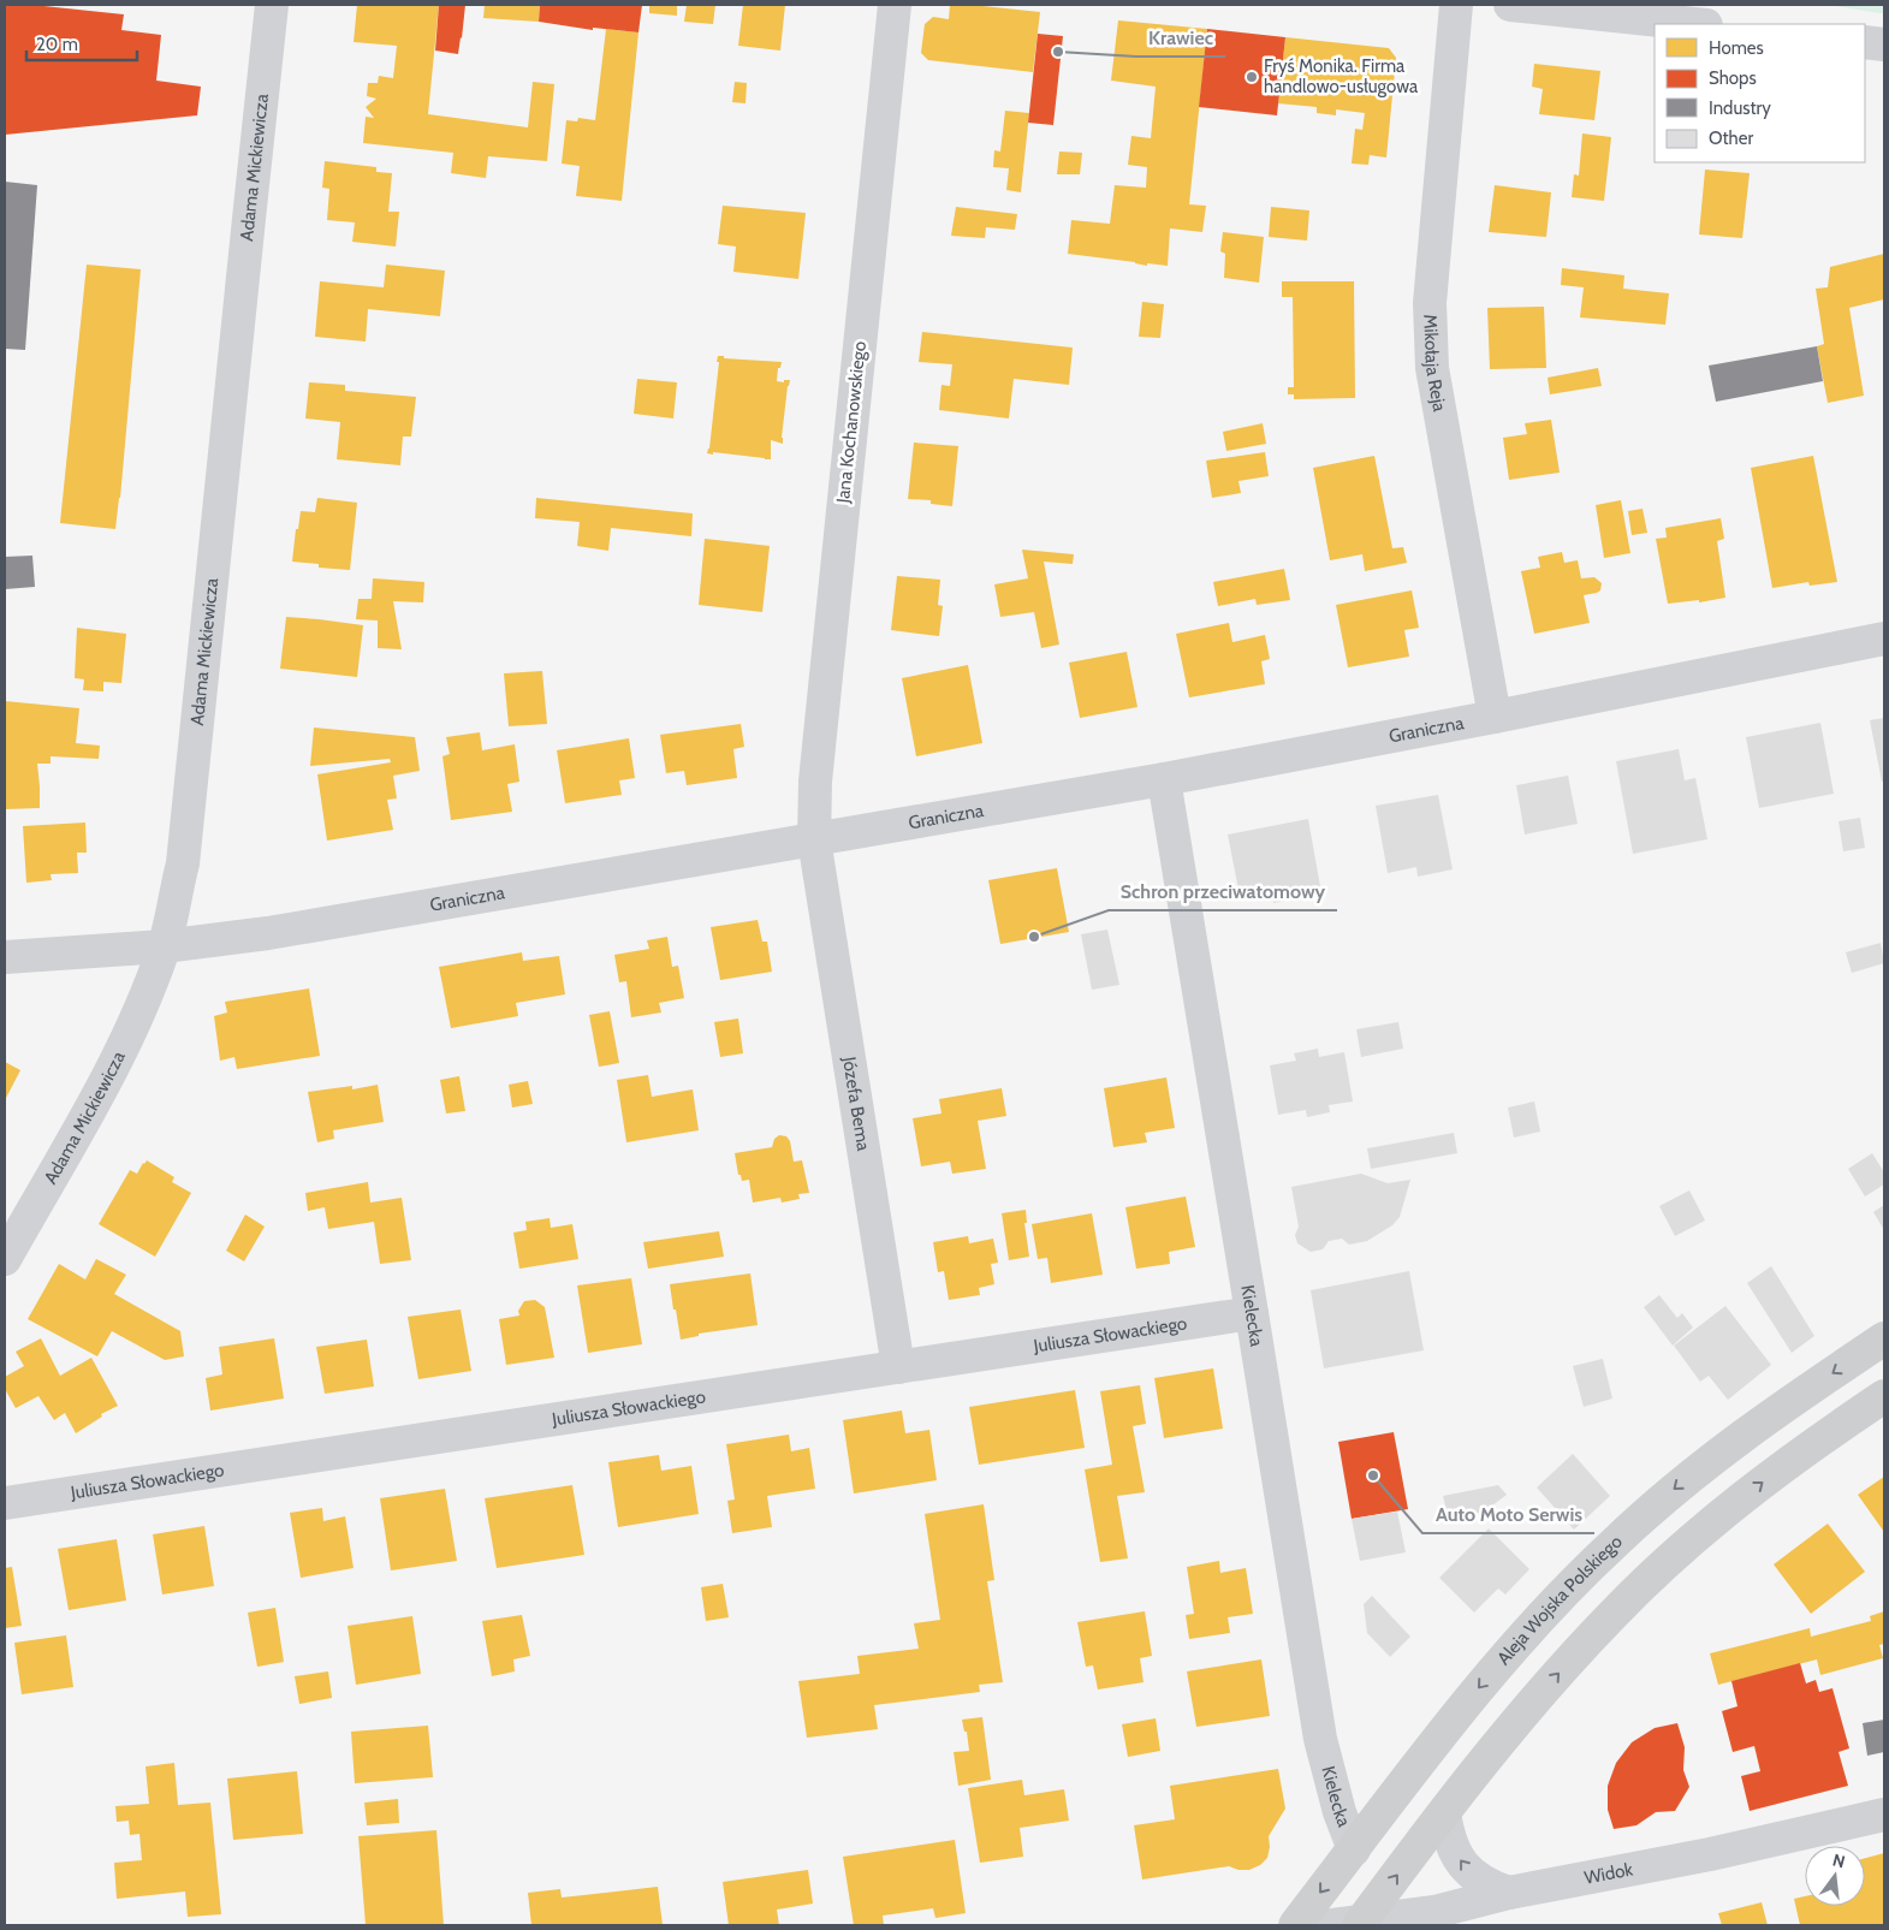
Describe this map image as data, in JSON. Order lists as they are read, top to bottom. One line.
{"streets":{"main road":["Aleja Wojska Polskiego"],"street":["Adama Mickiewicza","Mikołaja Reja","Jana Kochanowskiego","Graniczna","Józefa Bema","Kielecka","Juliusza Słowackiego","Widok"]},"crossings":[["Adama Mickiewicza","Graniczna"],["Mikołaja Reja","Graniczna"],["Jana Kochanowskiego","Graniczna"],["Jana Kochanowskiego","Józefa Bema"],["Graniczna","Józefa Bema"],["Graniczna","Kielecka"],["Józefa Bema","Juliusza Słowackiego"],["Kielecka","Juliusza Słowackiego"],["Kielecka","Aleja Wojska Polskiego"]],"places":["Krawiec","Fryś Monika. Firma handlowo-usługowa","Schron przeciwatomowy","Auto Moto Serwis"],"legend":["Homes","Shops","Industry","Other"],"scale_bar":"20 m","north":"top"}
